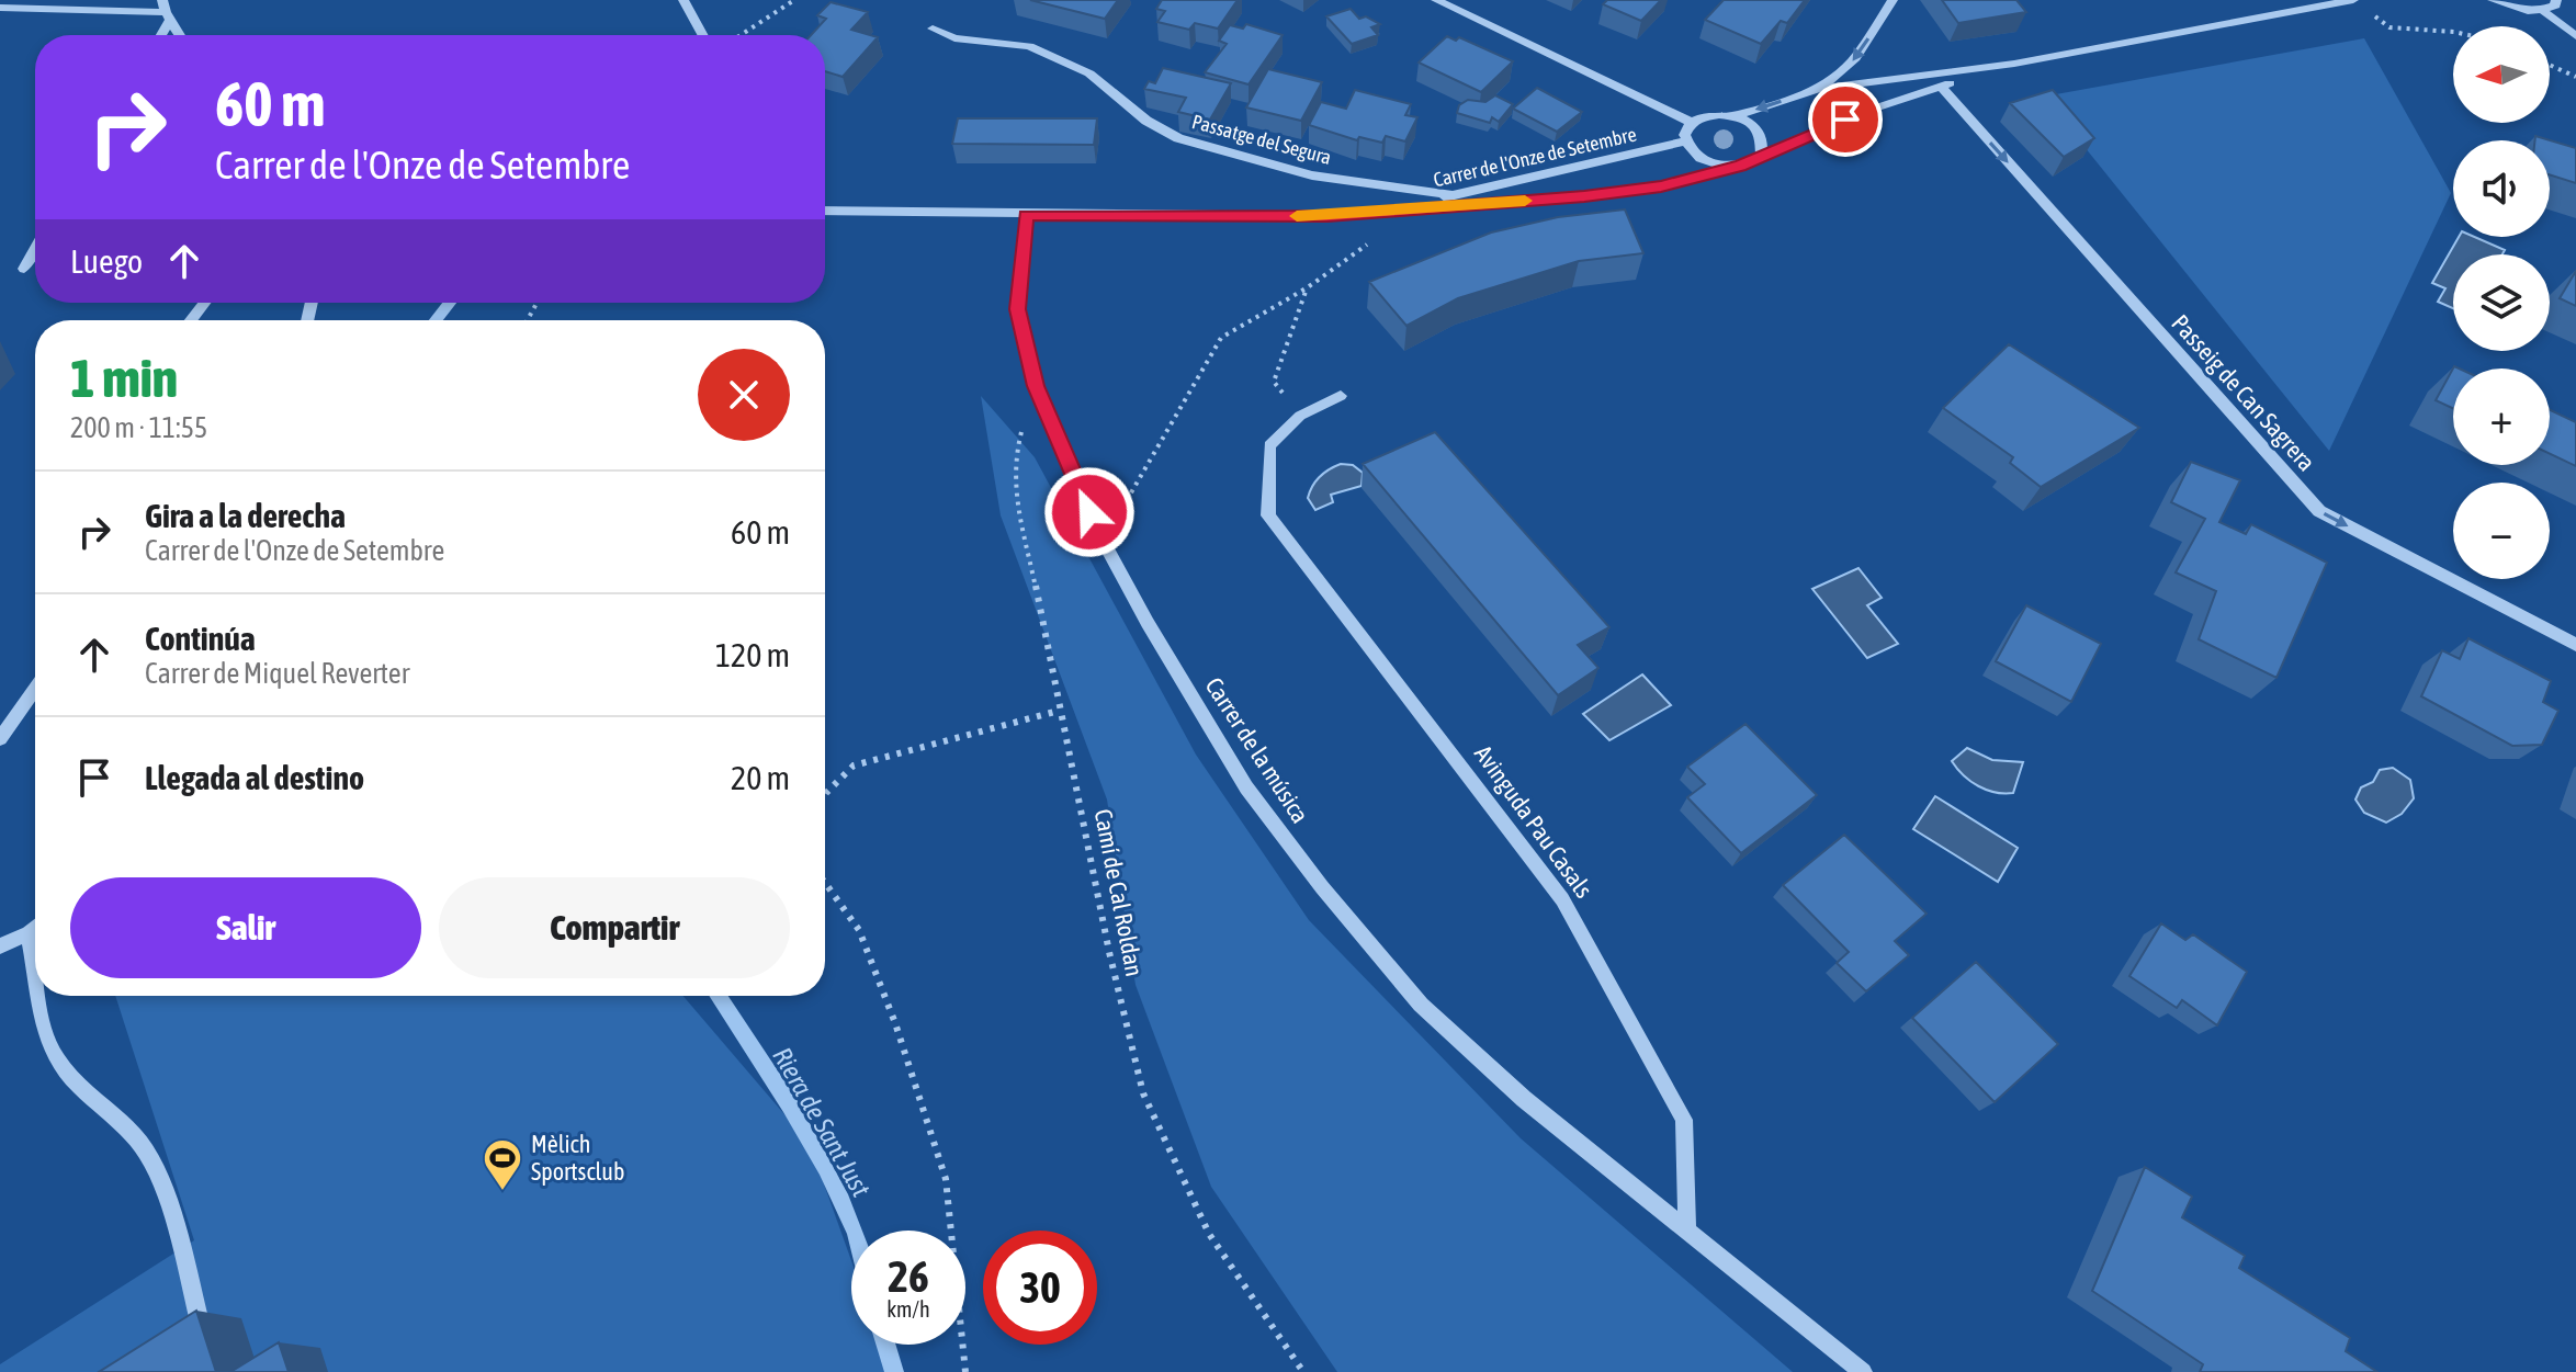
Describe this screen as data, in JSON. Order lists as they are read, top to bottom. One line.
{"streets":{"street":["Passatge del Segura","Carrer de l'Onze de Setembre","Passeig de Can Sagrera","Carrer de la música","Avinguda Pau Casals"],"path":["Camí de Cal Roldan"]},"crossings":[["Passatge del Segura","Carrer de l'Onze de Setembre"],["Carrer de l'Onze de Setembre","Carrer de la música"],["Carrer de la música","Avinguda Pau Casals"],["Carrer de la música","Camí de Cal Roldan"]],"one_way":["Passeig de Can Sagrera"],"water":["Riera de Sant Just"],"places":{"sports":["Mèlich Sportsclub"]},"north":"left","page":{"map_buttons":["+","−"],"turn":["60 m","Carrer de l'Onze de Setembre"],"then":"Luego","heading":["1 min","200 m · 11:55"],"list":[{"name":"Gira a la derecha","note":"Carrer de l'Onze de Setembre","value":"60 m"},{"name":"Continúa","note":"Carrer de Miquel Reverter","value":"120 m"},{"name":"Llegada al destino","value":"20 m"}],"buttons":["Salir","Compartir"],"speed":"26 km/h","limit":"30"}}
